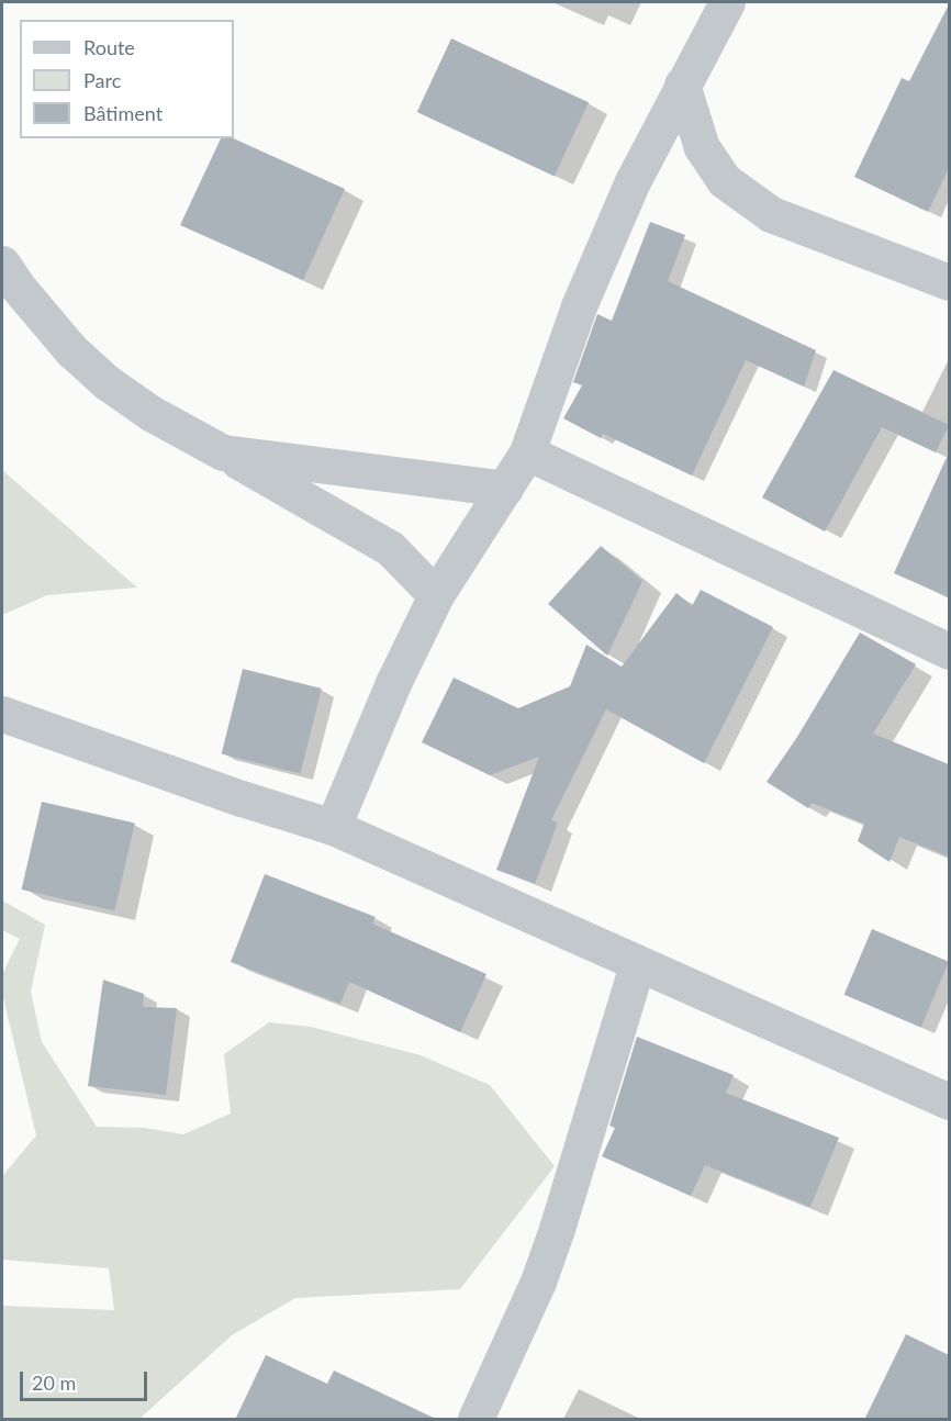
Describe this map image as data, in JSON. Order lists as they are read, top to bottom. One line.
{"legend":["Route","Parc","Bâtiment"],"scale_bar":"20 m"}
